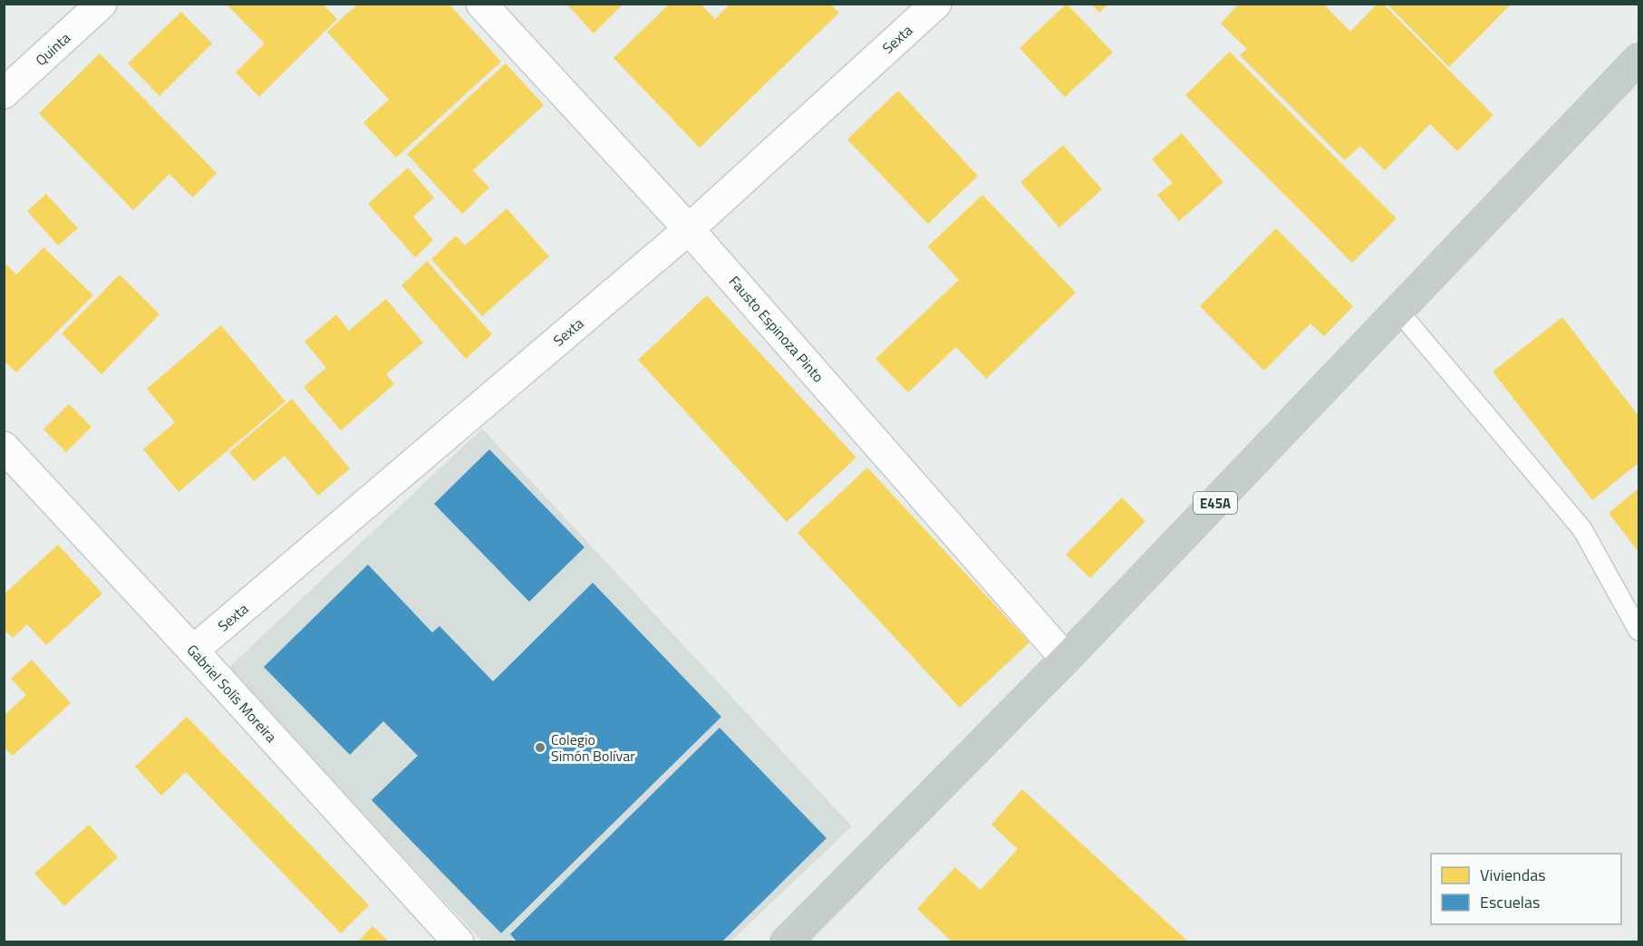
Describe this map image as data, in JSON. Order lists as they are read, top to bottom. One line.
{"streets":{"highway":["E45A"],"street":["Sexta","Quinta","Fausto Espinoza Pinto","Gabriel Solís Moreira"]},"crossings":[["Sexta","Fausto Espinoza Pinto"],["Sexta","Gabriel Solís Moreira"],["Fausto Espinoza Pinto","E45A"]],"places":["Colegio Simón Bolívar"],"legend":["Viviendas","Escuelas"]}
